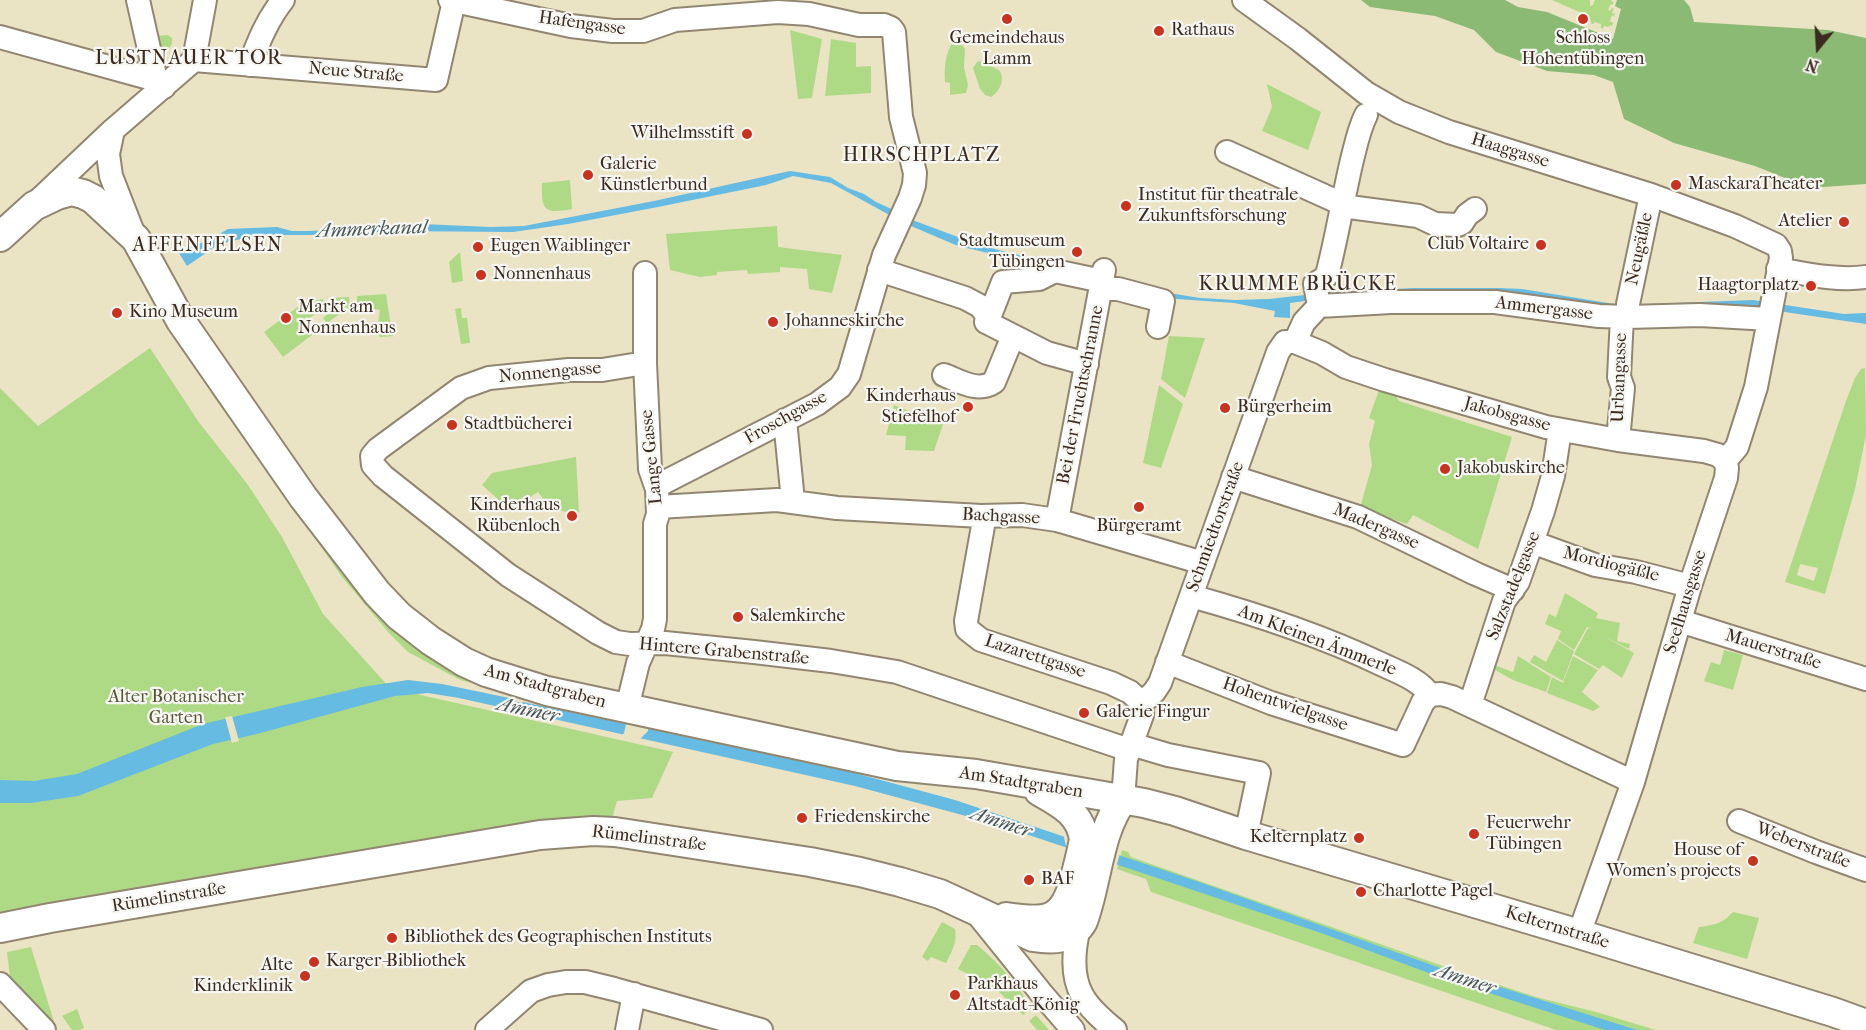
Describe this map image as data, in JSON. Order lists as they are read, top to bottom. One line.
{"streets":{"main road":["Am Stadtgraben","Rümelinstraße","Kelternstraße"],"street":["Hafengasse","Neue Straße","Haaggasse","Neugäßle","Ammergasse","Nonnengasse","Urbangasse","Bei der Fruchtschranne","Jakobsgasse","Froschgasse","Lange Gasse","Bachgasse","Schmiedtorstraße","Madergasse","Mordiogäßle","Salzstadelgasse","Seelhausgasse","Am Kleinen Ämmerle","Mauerstraße","Hintere Grabenstraße","Lazarettgasse","Hohentwielgasse","Weberstraße"]},"crossings":[["Hafengasse","Neue Straße"],["Hafengasse","Froschgasse"],["Haaggasse","Neugäßle"],["Haaggasse","Seelhausgasse"],["Neugäßle","Ammergasse"],["Neugäßle","Urbangasse"],["Ammergasse","Urbangasse"],["Ammergasse","Schmiedtorstraße"],["Ammergasse","Seelhausgasse"],["Nonnengasse","Lange Gasse"],["Nonnengasse","Hintere Grabenstraße"],["Urbangasse","Jakobsgasse"],["Bei der Fruchtschranne","Bachgasse"],["Jakobsgasse","Schmiedtorstraße"],["Jakobsgasse","Salzstadelgasse"],["Jakobsgasse","Seelhausgasse"],["Froschgasse","Lange Gasse"],["Froschgasse","Bachgasse"],["Lange Gasse","Bachgasse"],["Lange Gasse","Hintere Grabenstraße"],["Lange Gasse","Am Stadtgraben"],["Bachgasse","Schmiedtorstraße"],["Bachgasse","Lazarettgasse"],["Schmiedtorstraße","Madergasse"],["Schmiedtorstraße","Am Kleinen Ämmerle"],["Schmiedtorstraße","Hintere Grabenstraße"],["Schmiedtorstraße","Lazarettgasse"],["Schmiedtorstraße","Am Stadtgraben"],["Schmiedtorstraße","Hohentwielgasse"],["Schmiedtorstraße","Kelternstraße"],["Madergasse","Salzstadelgasse"],["Mordiogäßle","Salzstadelgasse"],["Mordiogäßle","Seelhausgasse"],["Seelhausgasse","Mauerstraße"],["Seelhausgasse","Kelternstraße"],["Am Kleinen Ämmerle","Hohentwielgasse"],["Am Stadtgraben","Kelternstraße"]],"districts":["LUSTNAUER TOR","HIRSCHPLATZ","AFFENFELSEN","KRUMME BRÜCKE"],"water":["Ammerkanal","Ammer"],"parks":["Alter Botanischer Garten"],"places":["Gemeindehaus Lamm","Schloss Hohentübingen","Rathaus","Wilhelmsstift","Galerie Künstlerbund","MasckaraTheater","Institut für theatrale Zukunftsforschung","Atelier","Club Voltaire","Eugen Waiblinger","Stadtmuseum Tübingen","Nonnenhaus","Haagtorplatz","Kino Museum","Markt am Nonnenhaus","Johanneskirche","Kinderhaus Stiefelhof","Bürgerheim","Stadtbücherei","Jakobuskirche","Bürgeramt","Kinderhaus Rübenloch","Salemkirche","Galerie Fingur","Friedenskirche","Feuerwehr Tübingen","Kelternplatz","House of Women's projects","BAF","Charlotte Pagel","Bibliothek des Geographischen Instituts","Karger-Bibliothek","Alte Kinderklinik","Parkhaus Altstadt-König"],"north":"bottom"}
